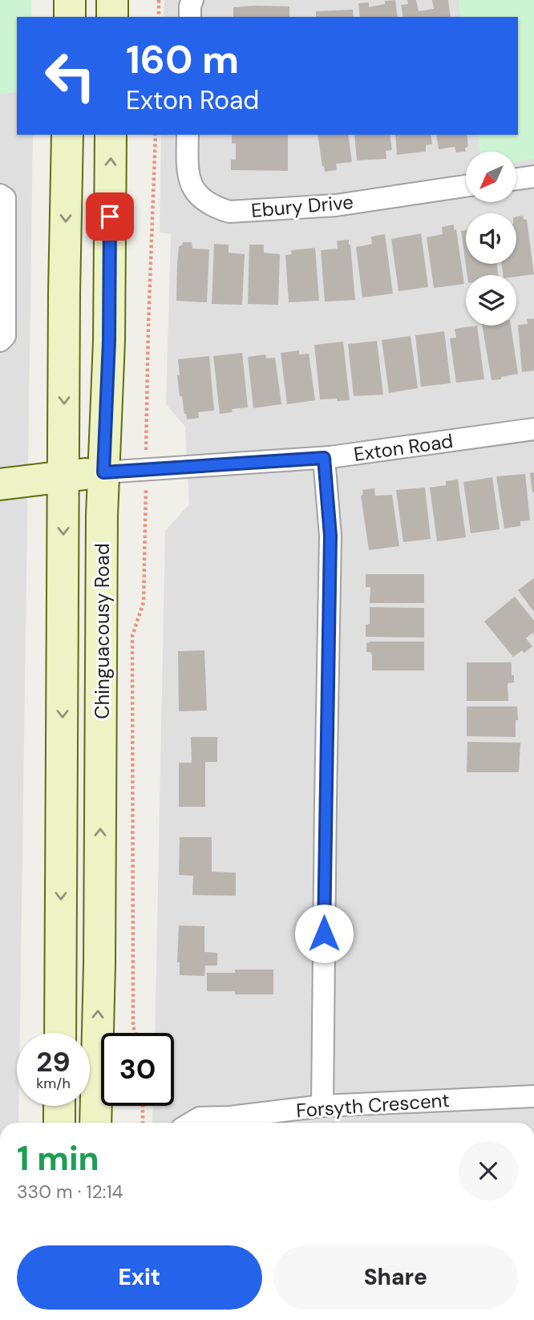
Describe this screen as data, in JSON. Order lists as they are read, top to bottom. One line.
{"streets":{"main road":["Chinguacousy Road"],"street":["Ebury Drive","Exton Road","Forsyth Crescent"]},"crossings":[["Exton Road","Chinguacousy Road"]],"north":"bottom left","page":{"turn":["160 m","Exton Road"],"speed":"29 km/h","limit":"30","heading":["1 min","330 m · 12:14"],"buttons":["Exit","Share"]}}
